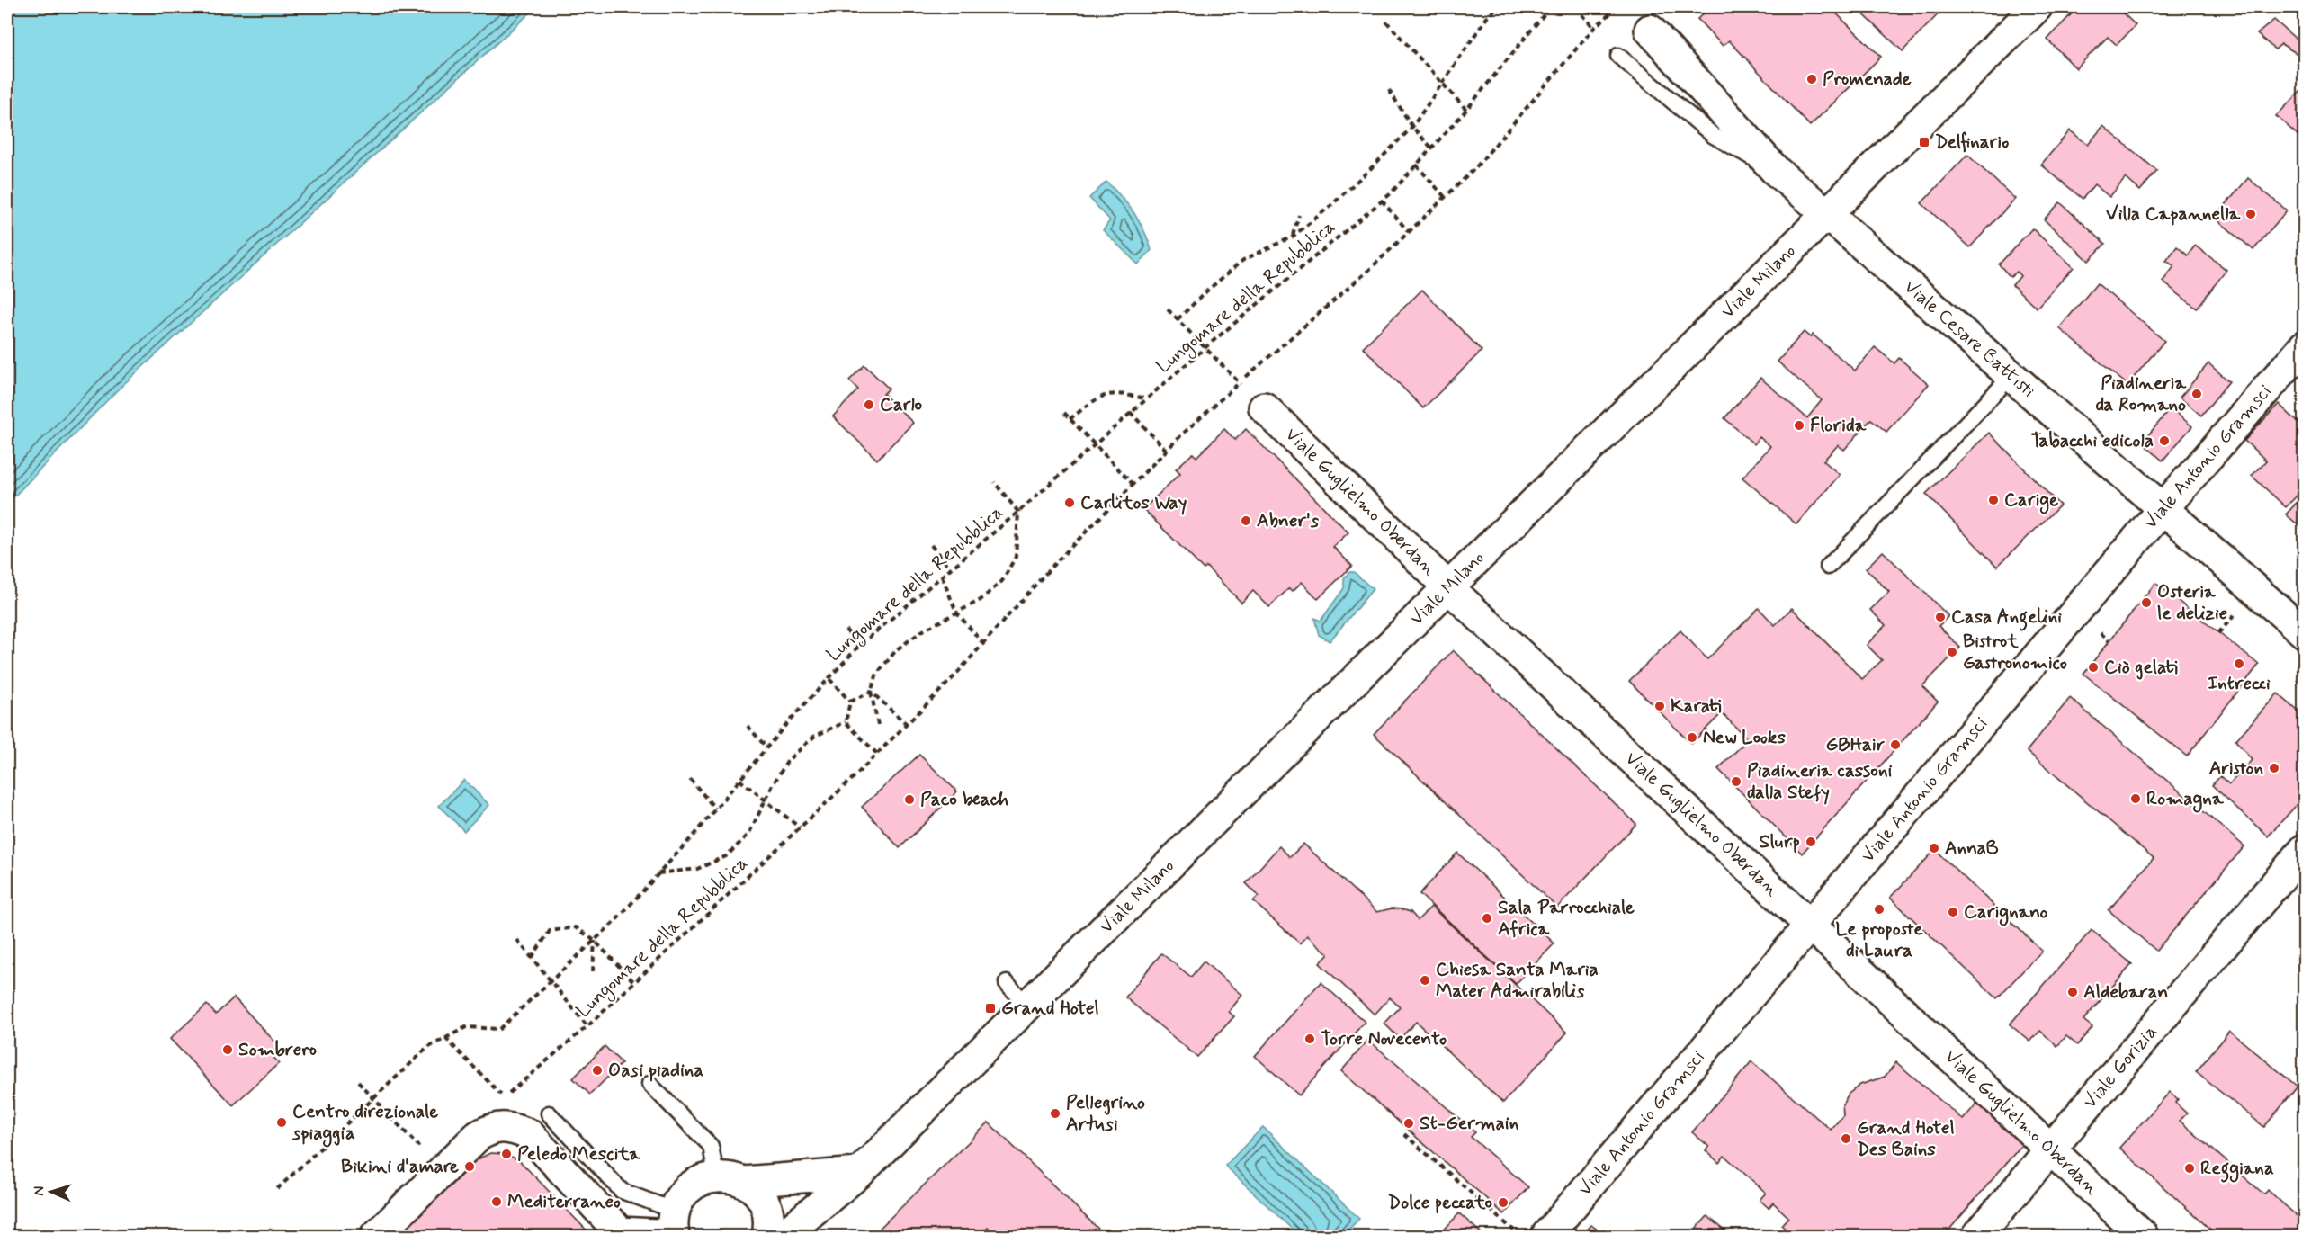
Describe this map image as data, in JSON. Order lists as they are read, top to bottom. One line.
{"streets":{"street":["Viale Milano","Viale Cesare Battisti","Viale Antonio Gramsci","Viale Guglielmo Oberdan","Viale Gorizia"],"path":["Lungomare della Repubblica"]},"crossings":[["Viale Milano","Viale Cesare Battisti"],["Viale Milano","Viale Guglielmo Oberdan"],["Viale Cesare Battisti","Viale Antonio Gramsci"],["Viale Antonio Gramsci","Viale Guglielmo Oberdan"],["Viale Guglielmo Oberdan","Viale Gorizia"]],"places":{"other":["Promenade","Villa Capannella","Piadineria da Romano","Carlo","Florida","Tabacchi edicola","Carige","Carlitos Way","Abner's","Osteria le delizie","Casa Angelini","Bistrot Gastronomico","Intrecci","Ciò gelati","Karati","New Looks","GBHair","Ariston","Piadineria cassoni dalla Stefy","Romagna","Paco beach","Slurp","AnnaB","Le proposte di Laura","Carignano","Sala Parrocchiale Africa","Chiesa Santa Maria Mater Admirabilis","Aldebaran","Torre Novecento","Sombrero","Oasi piadina","Pellegrino Artusi","Centro direzionale spiaggia","St-Germain","Grand Hotel Des Bains","Peledo Mescita","Bikini d'amare","Reggiana","Mediterraneo","Dolce peccato"],"transit":["Delfinario","Grand Hotel"]},"north":"left"}
